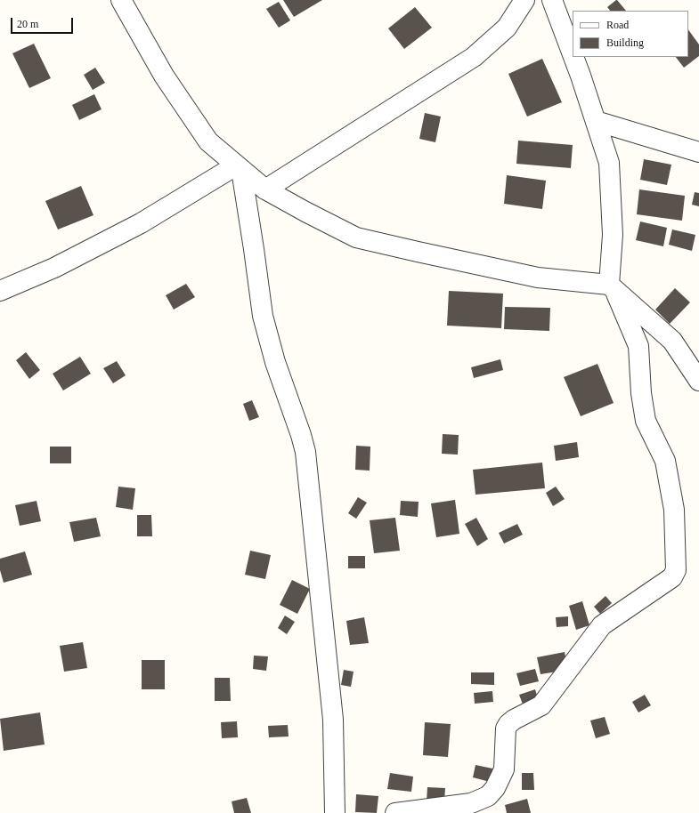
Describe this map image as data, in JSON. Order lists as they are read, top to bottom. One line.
{"legend":["Road","Building"],"scale_bar":"20 m"}
